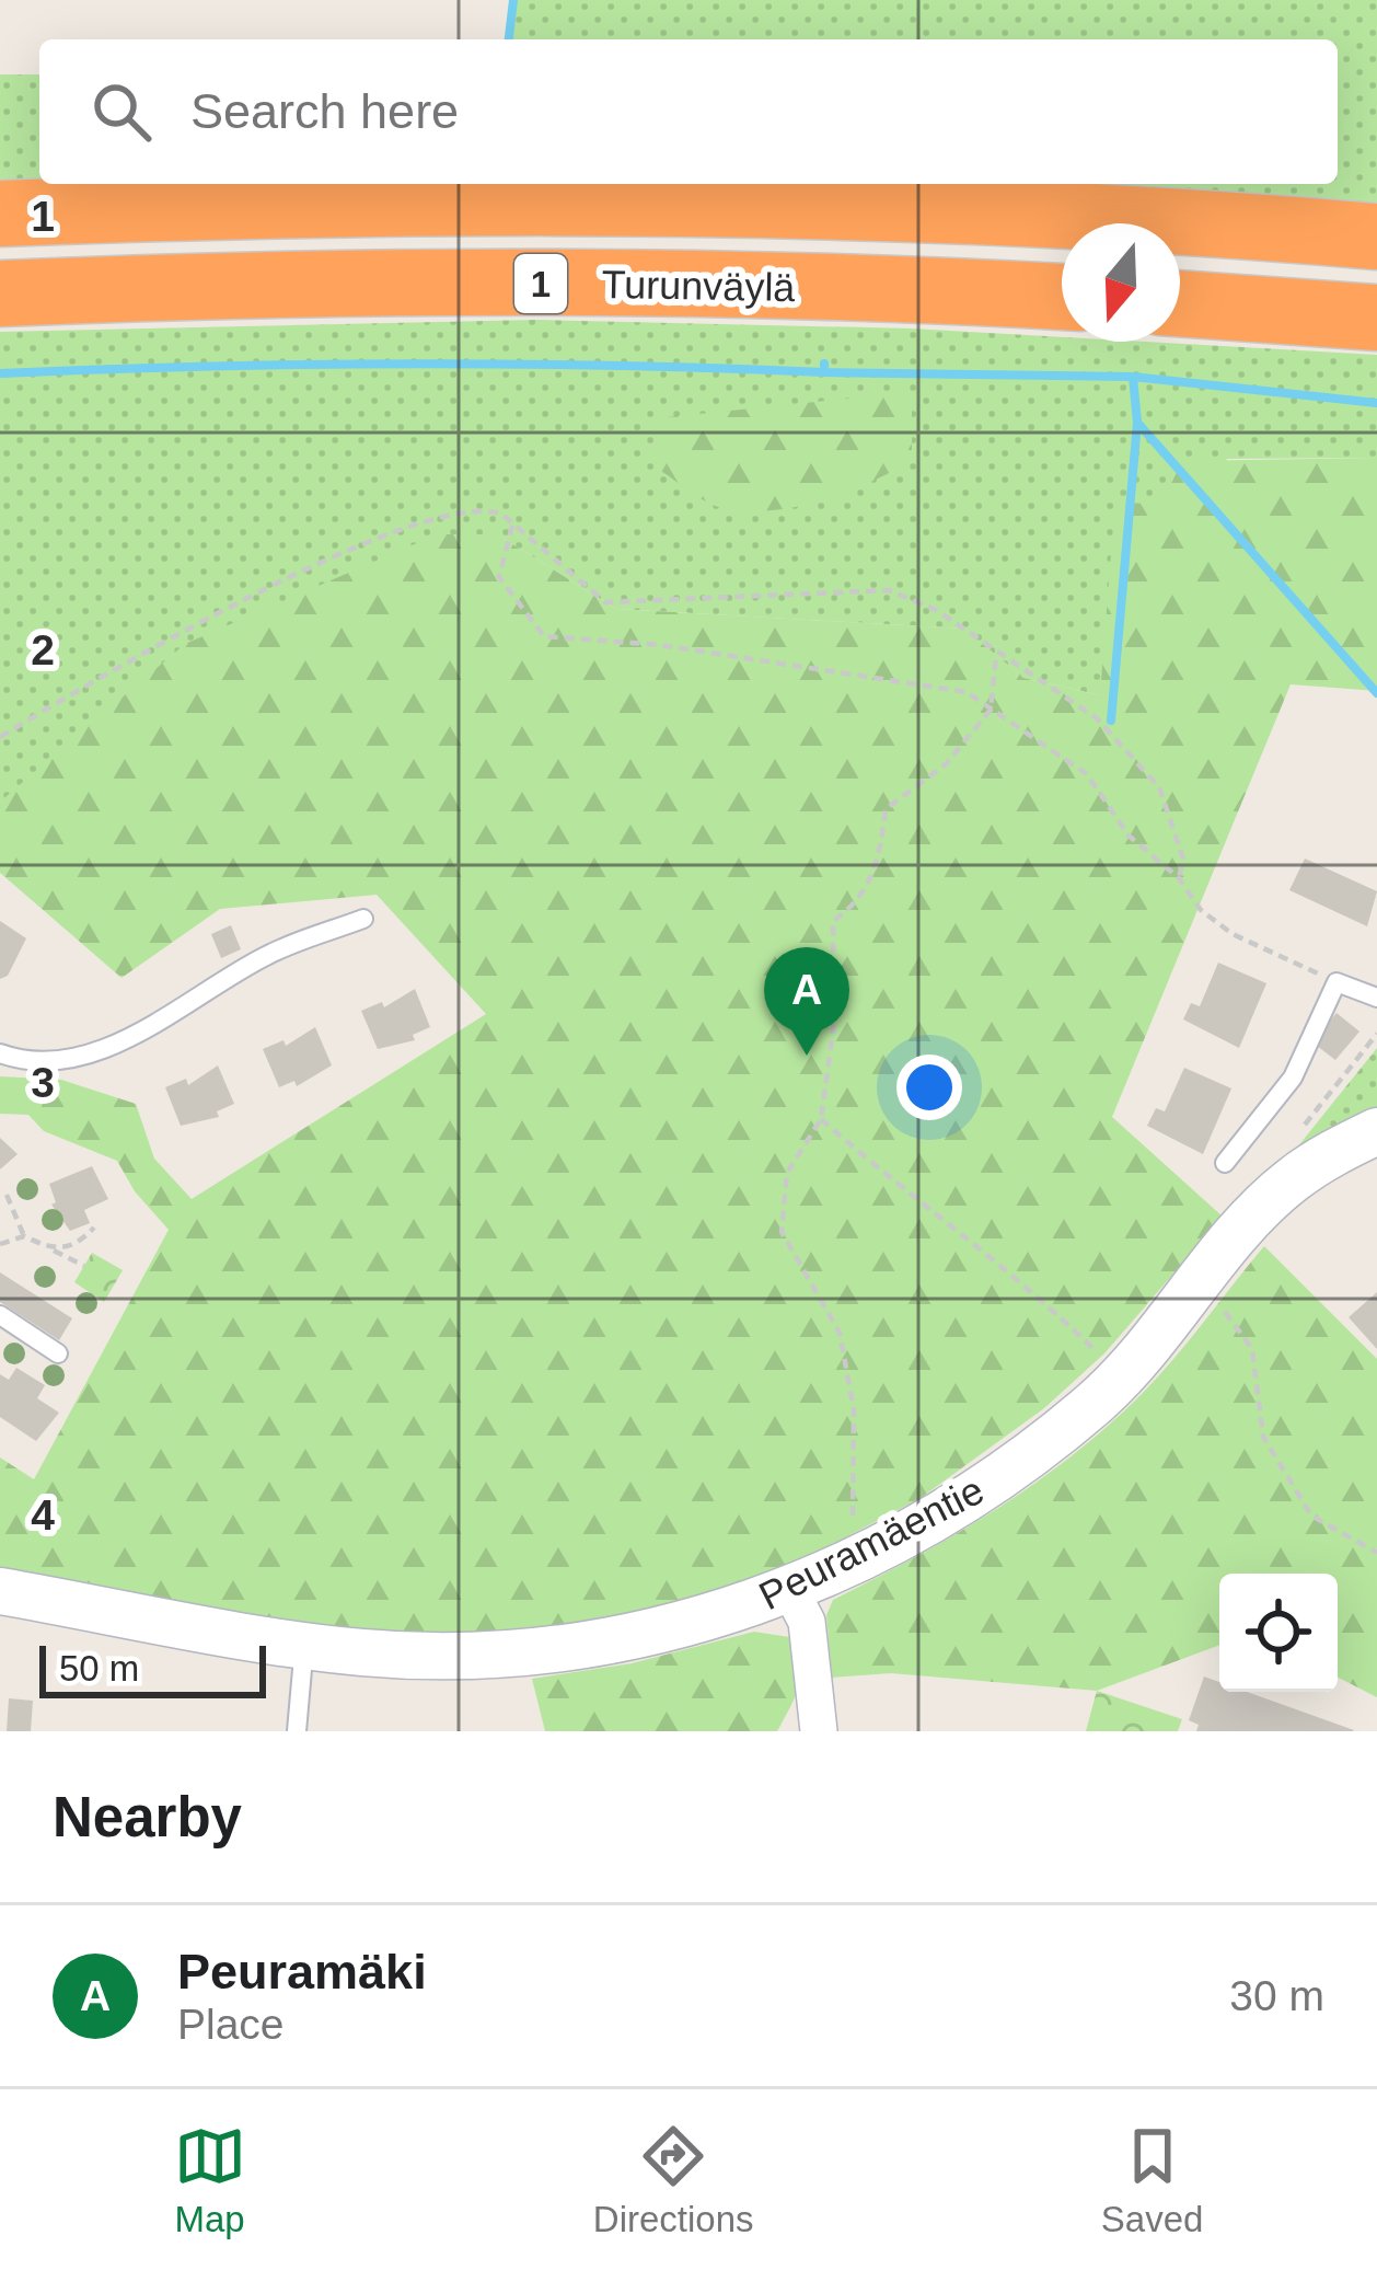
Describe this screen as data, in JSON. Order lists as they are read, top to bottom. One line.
{"streets":{"highway":["1","Turunväylä"],"street":["Peuramäentie"]},"scale_bar":"50 m","north":"bottom","page":{"search":"Search here","pins":"A","scale":"50 m","heading":"Nearby","list":[{"mark":"A","name":"Peuramäki","note":"Place","value":"30 m"}],"nav":["Map","Directions","Saved"]},"grid":{"rows":["1","2","3","4"]}}
